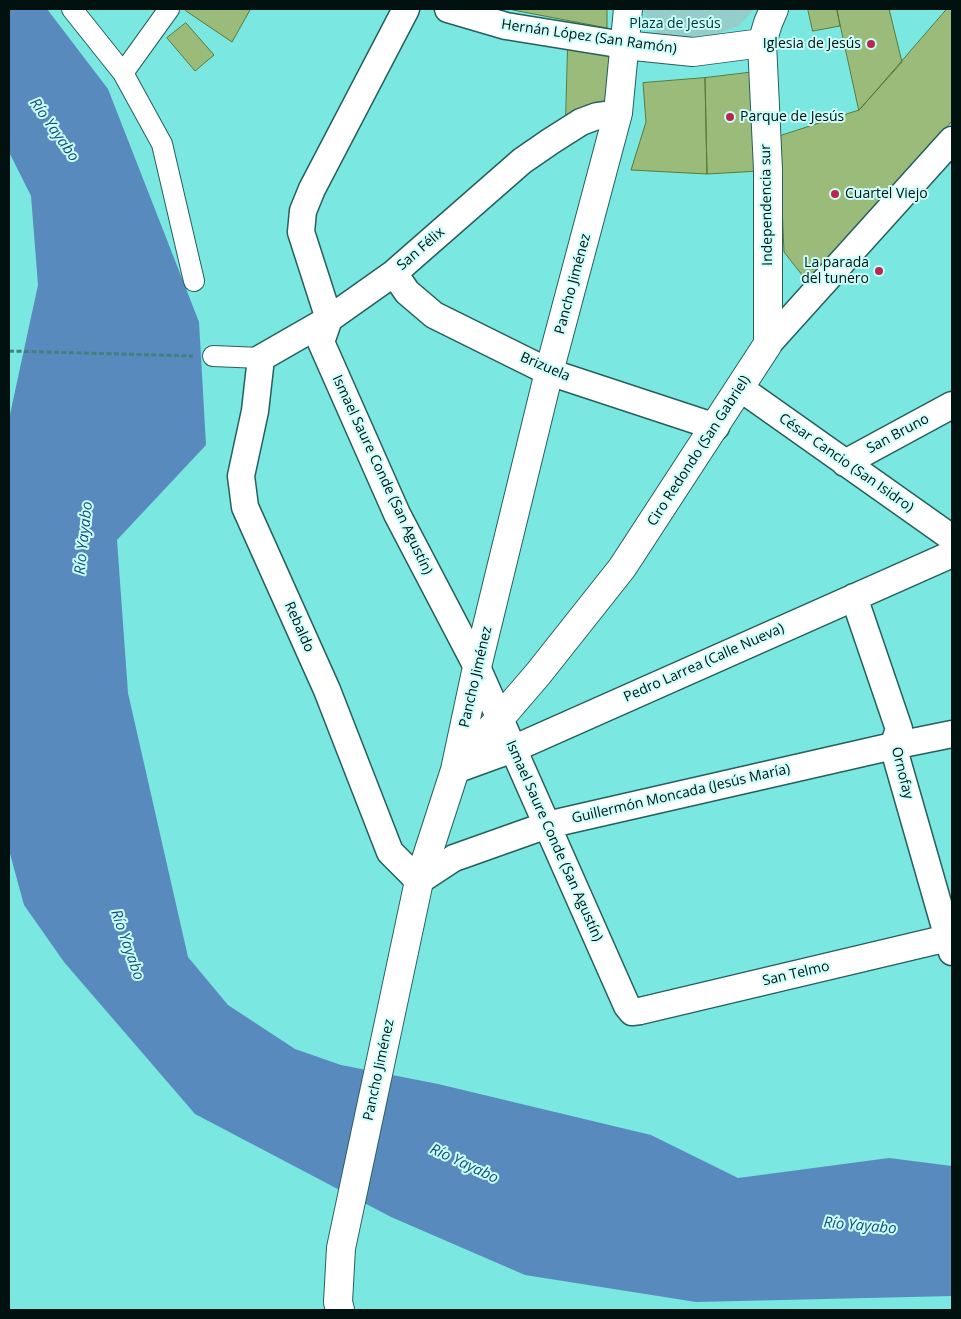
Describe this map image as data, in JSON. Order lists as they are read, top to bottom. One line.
{"streets":{"main road":["Hernán López (San Ramón)","Independencia sur","Pancho Jiménez","Ciro Redondo (San Gabriel)"],"street":["San Félix","Brizuela","San Bruno","César Cancio (San Isidro)","Ismael Saure Conde (San Agustín)","Rebaldo","Pedro Larrea (Calle Nueva)","Ornofay","Guillermón Moncada (Jesús María)","San Telmo"]},"crossings":[["Hernán López (San Ramón)","Independencia sur"],["Hernán López (San Ramón)","Pancho Jiménez"],["Independencia sur","Ciro Redondo (San Gabriel)"],["San Félix","Pancho Jiménez"],["San Félix","Brizuela"],["San Félix","Ismael Saure Conde (San Agustín)"],["San Félix","Rebaldo"],["Pancho Jiménez","Brizuela"],["Pancho Jiménez","Ciro Redondo (San Gabriel)"],["Pancho Jiménez","Ismael Saure Conde (San Agustín)"],["Pancho Jiménez","Rebaldo"],["Pancho Jiménez","Pedro Larrea (Calle Nueva)"],["Pancho Jiménez","Guillermón Moncada (Jesús María)"],["Brizuela","Ciro Redondo (San Gabriel)"],["San Bruno","César Cancio (San Isidro)"],["Ciro Redondo (San Gabriel)","César Cancio (San Isidro)"],["Ciro Redondo (San Gabriel)","Ismael Saure Conde (San Agustín)"],["Ciro Redondo (San Gabriel)","Pedro Larrea (Calle Nueva)"],["Ismael Saure Conde (San Agustín)","Pedro Larrea (Calle Nueva)"],["Ismael Saure Conde (San Agustín)","Guillermón Moncada (Jesús María)"],["Ismael Saure Conde (San Agustín)","San Telmo"],["Rebaldo","Guillermón Moncada (Jesús María)"],["Pedro Larrea (Calle Nueva)","Ornofay"],["Ornofay","Guillermón Moncada (Jesús María)"],["Ornofay","San Telmo"]],"water":["Río Yayabo"],"parks":["Plaza de Jesús"],"places":["Iglesia de Jesús","Parque de Jesús","Cuartel Viejo","La parada del tunero"]}
